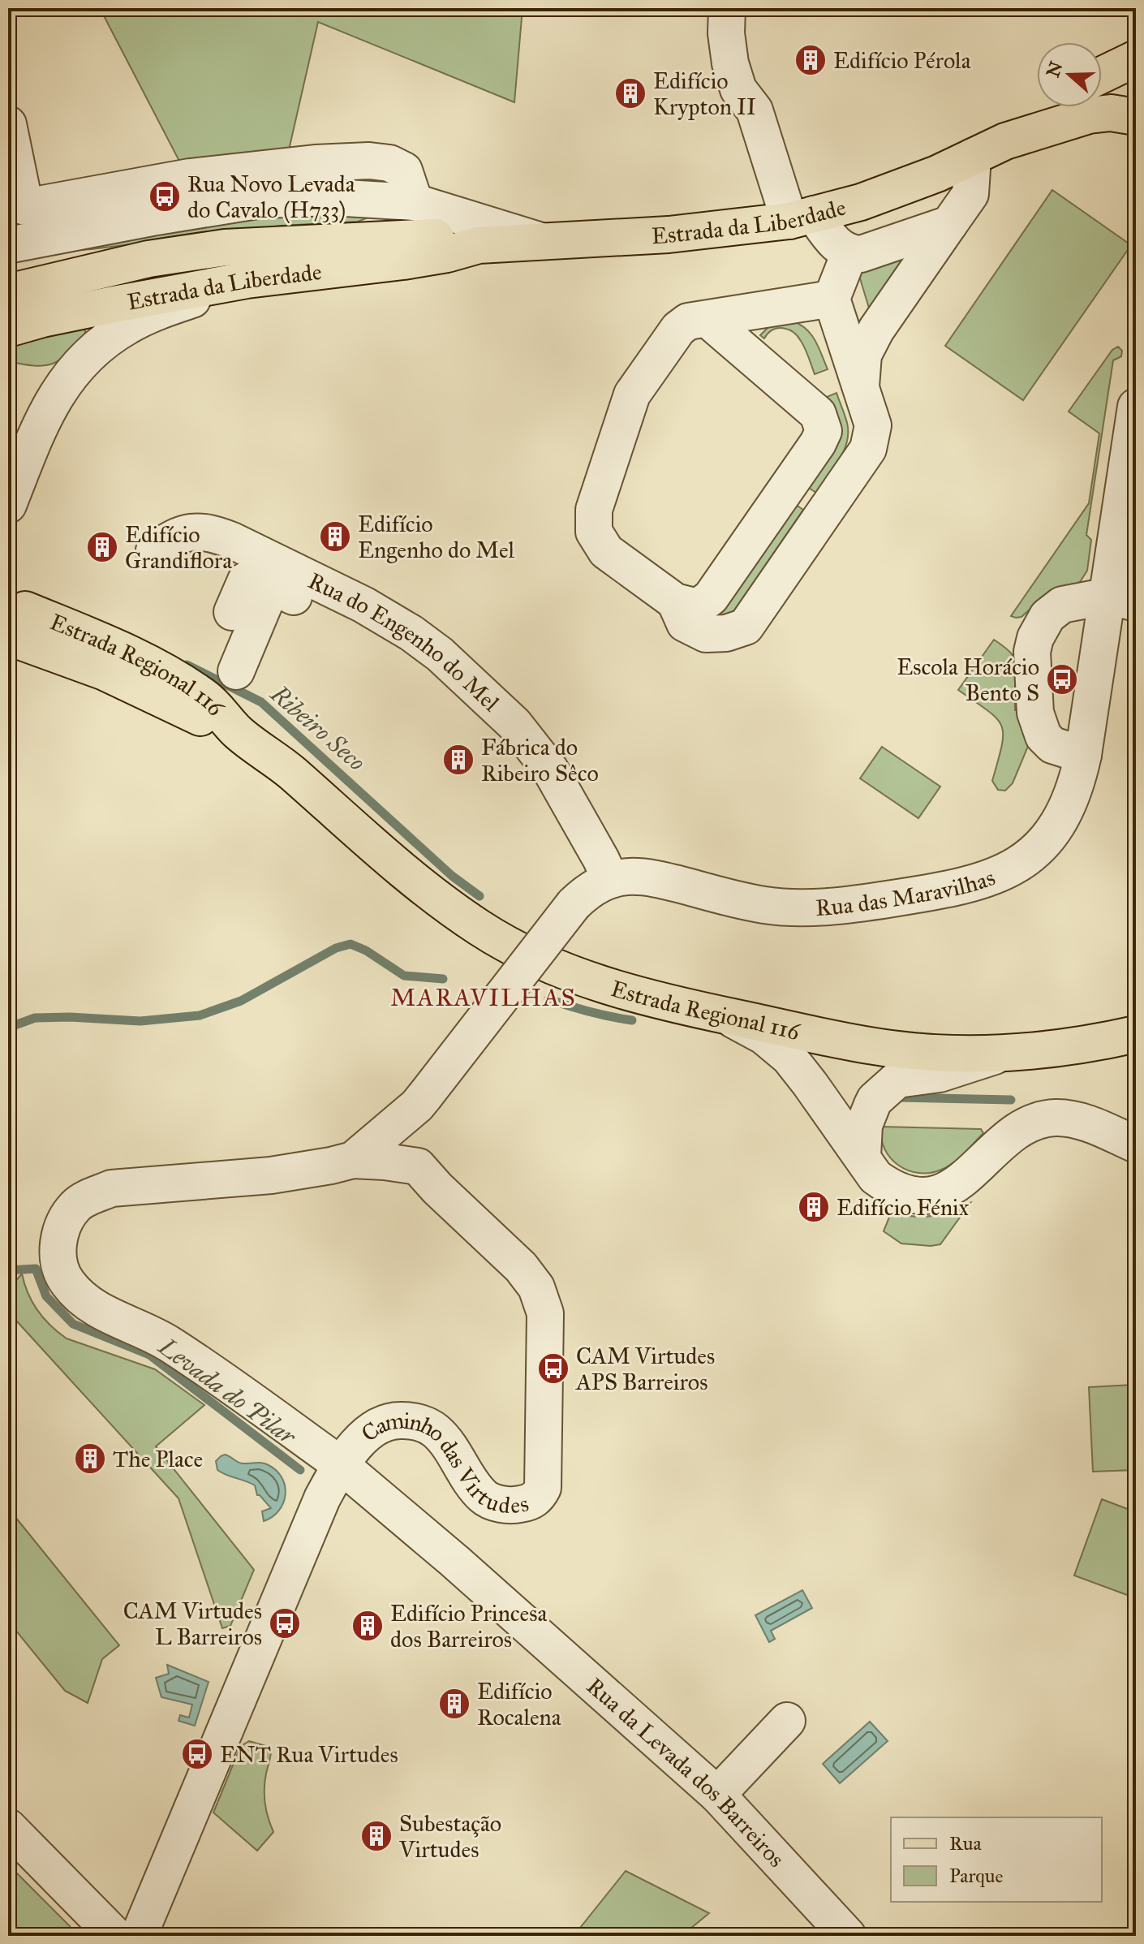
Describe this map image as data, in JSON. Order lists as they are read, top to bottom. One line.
{"streets":{"main road":["Estrada da Liberdade","Estrada Regional 116"],"street":["Rua do Engenho do Mel","Rua das Maravilhas","Caminho das Virtudes","Rua da Levada dos Barreiros"]},"crossings":[["Rua do Engenho do Mel","Rua das Maravilhas"],["Rua das Maravilhas","Rua da Levada dos Barreiros"],["Caminho das Virtudes","Rua da Levada dos Barreiros"]],"districts":["MARAVILHAS"],"water":["Ribeiro Seco","Levada do Pilar"],"places":{"building":["Edifício Pérola","Edifício Krypton II","Edifício Engenho do Mel","Edifício Grandiflora","Fábrica do Ribeiro Sêco","Edifício Fénix","The Place","Edifício Princesa dos Barreiros","Edifício Rocalena","Subestação Virtudes"],"bus stop":["Rua Novo Levada do Cavalo (H733)","Escola Horácio Bento S","CAM Virtudes APS Barreiros","CAM Virtudes L Barreiros","ENT Rua Virtudes"]},"legend":["Rua","Parque"],"north":"left"}
